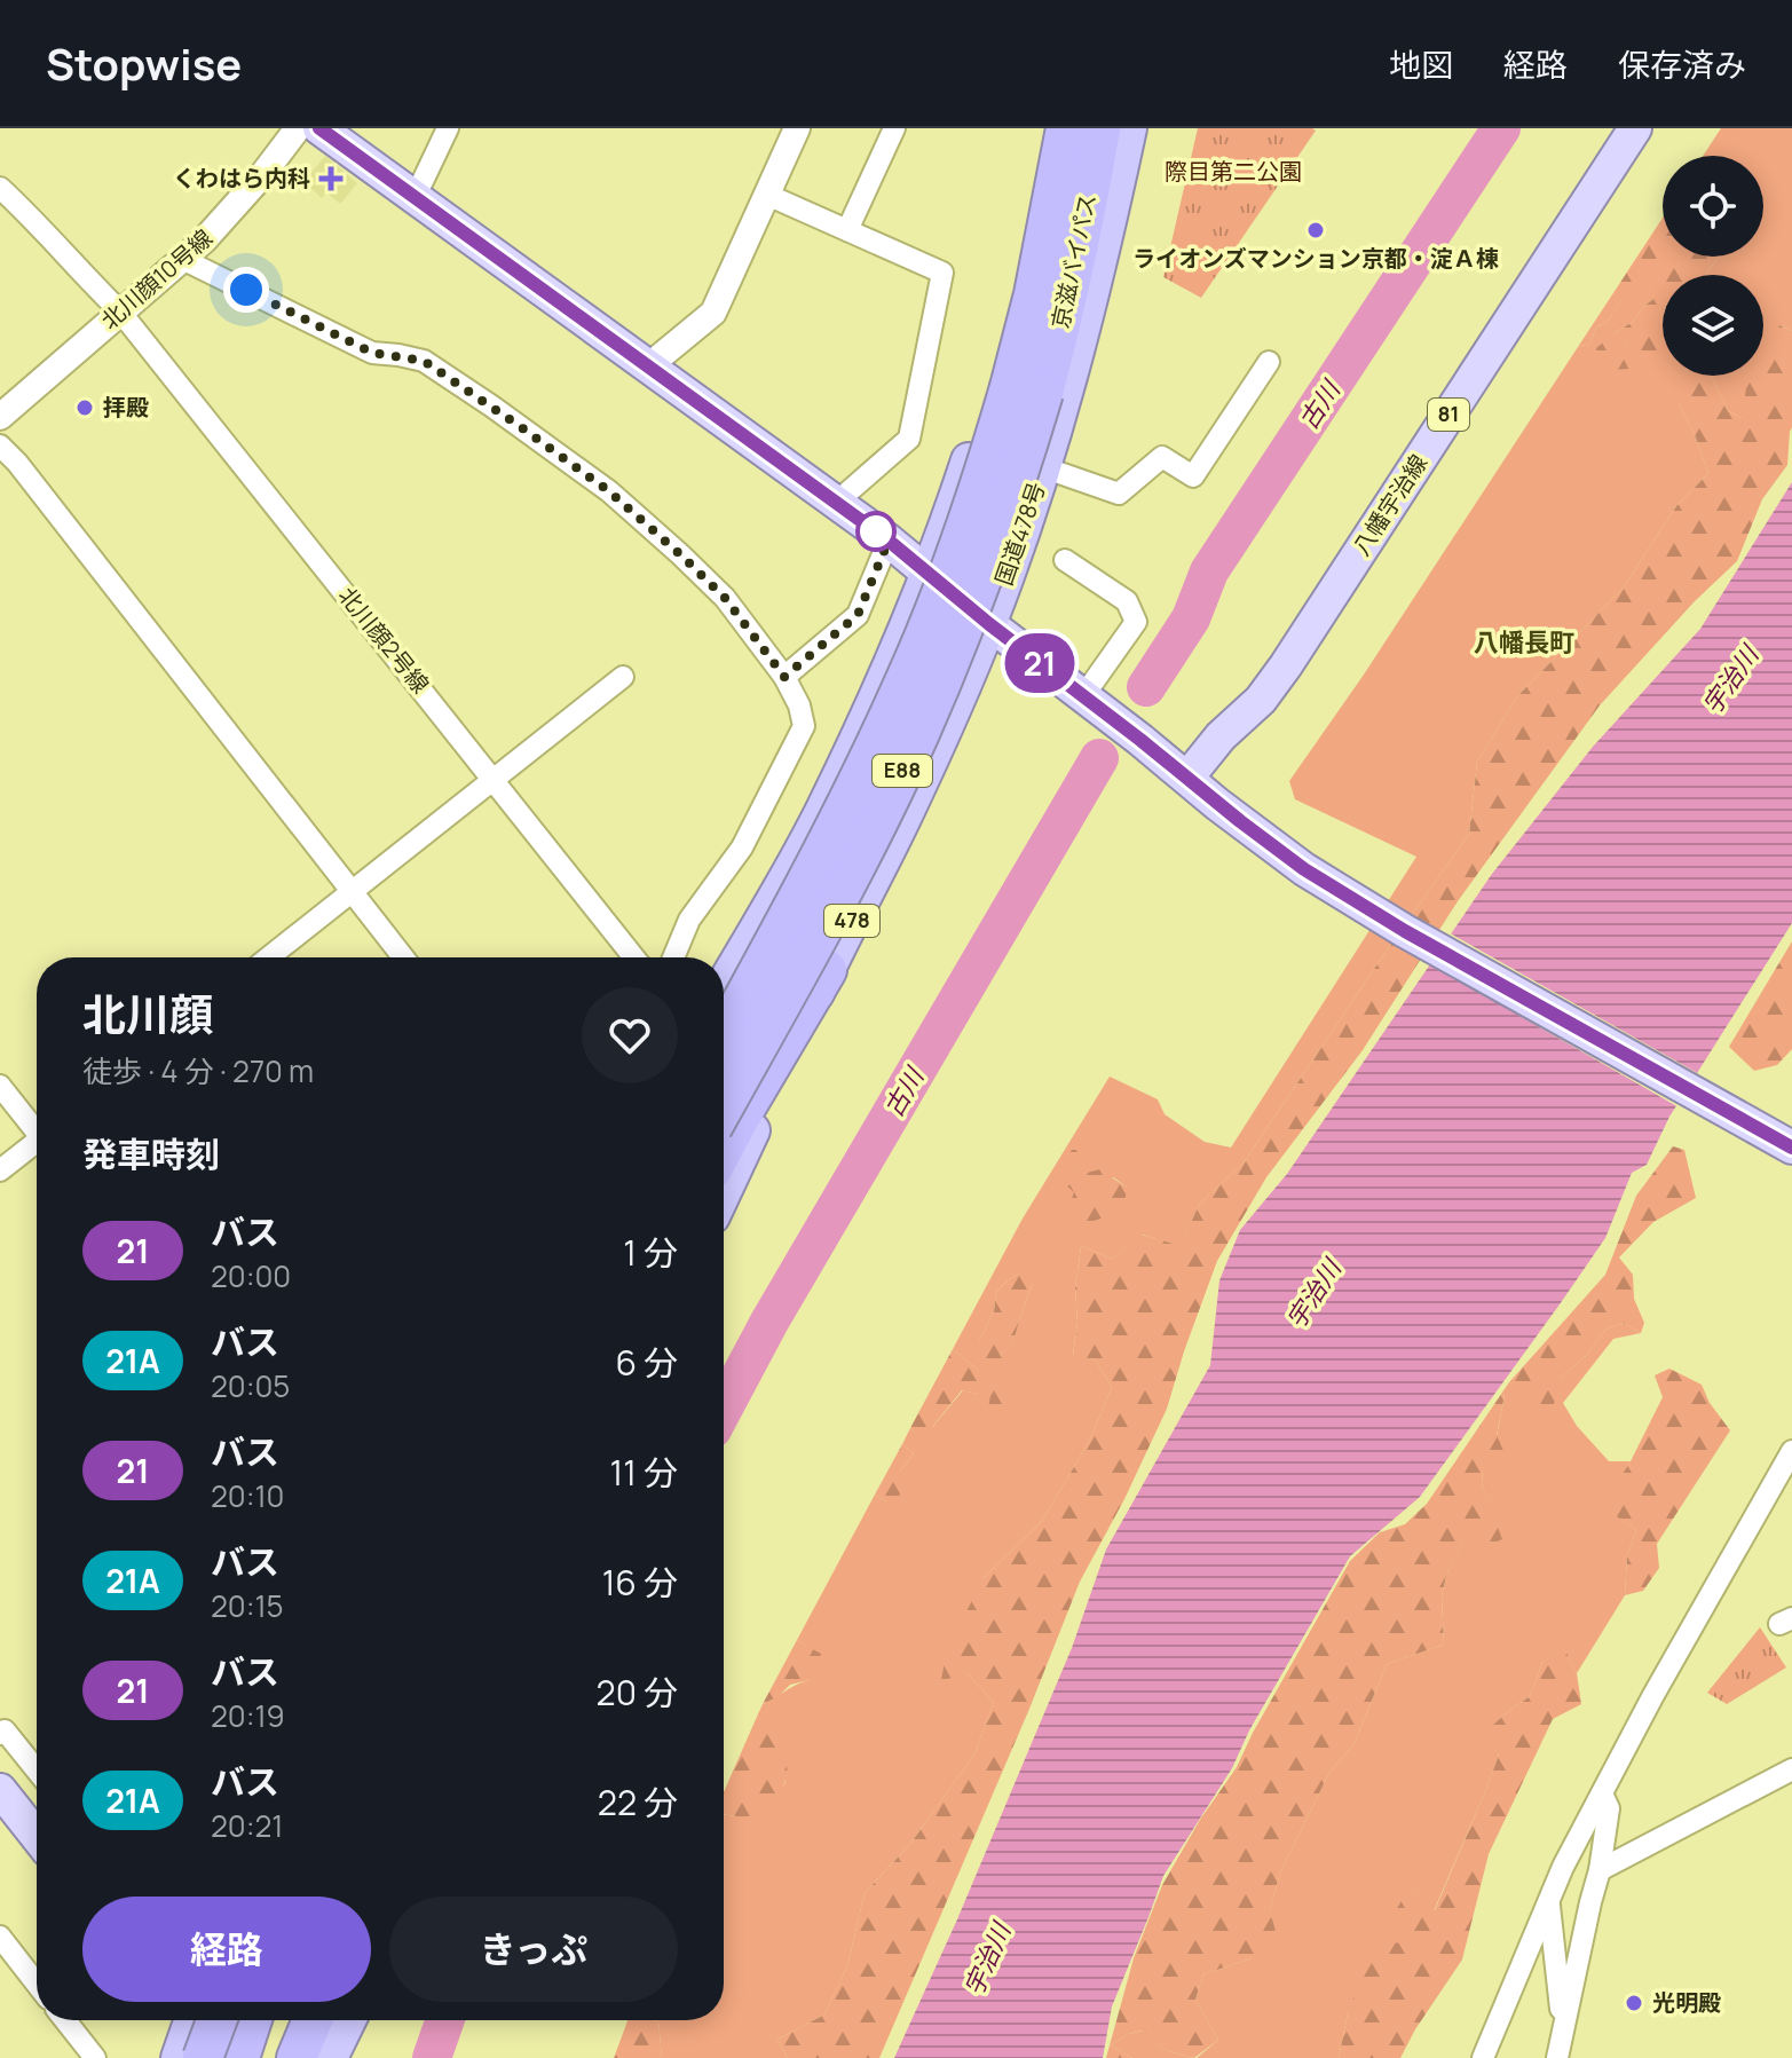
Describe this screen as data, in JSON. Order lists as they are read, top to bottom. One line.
{"streets":{"highway":["京滋バイパス","国道478号","E88","478"],"main road":["81","八幡宇治線"],"street":["北川顔10号線","北川顔2号線"]},"crossings":[["京滋バイパス","E88"],["北川顔10号線","北川顔2号線"]],"districts":["八幡長町"],"water":["古川","宇治川"],"parks":["際目第二公園"],"places":{"health":["くわはら内科"],"other":["ライオンズマンション京都・淀Ａ棟","拝殿","光明殿"]},"lines":["bus line 21"],"page":{"header":"Stopwise","nav":["地図","経路","保存済み"],"on_map":"21","heading":[["北川顔","徒歩 · 4 分 · 270 m"],"発車時刻"],"list":[{"mark":"21","name":"バス","note":"20:00","value":"1 分"},{"mark":"21A","name":"バス","note":"20:05","value":"6 分"},{"mark":"21","name":"バス","note":"20:10","value":"11 分"},{"mark":"21A","name":"バス","note":"20:15","value":"16 分"},{"mark":"21","name":"バス","note":"20:19","value":"20 分"},{"mark":"21A","name":"バス","note":"20:21","value":"22 分"}],"buttons":["経路","きっぷ"]}}
